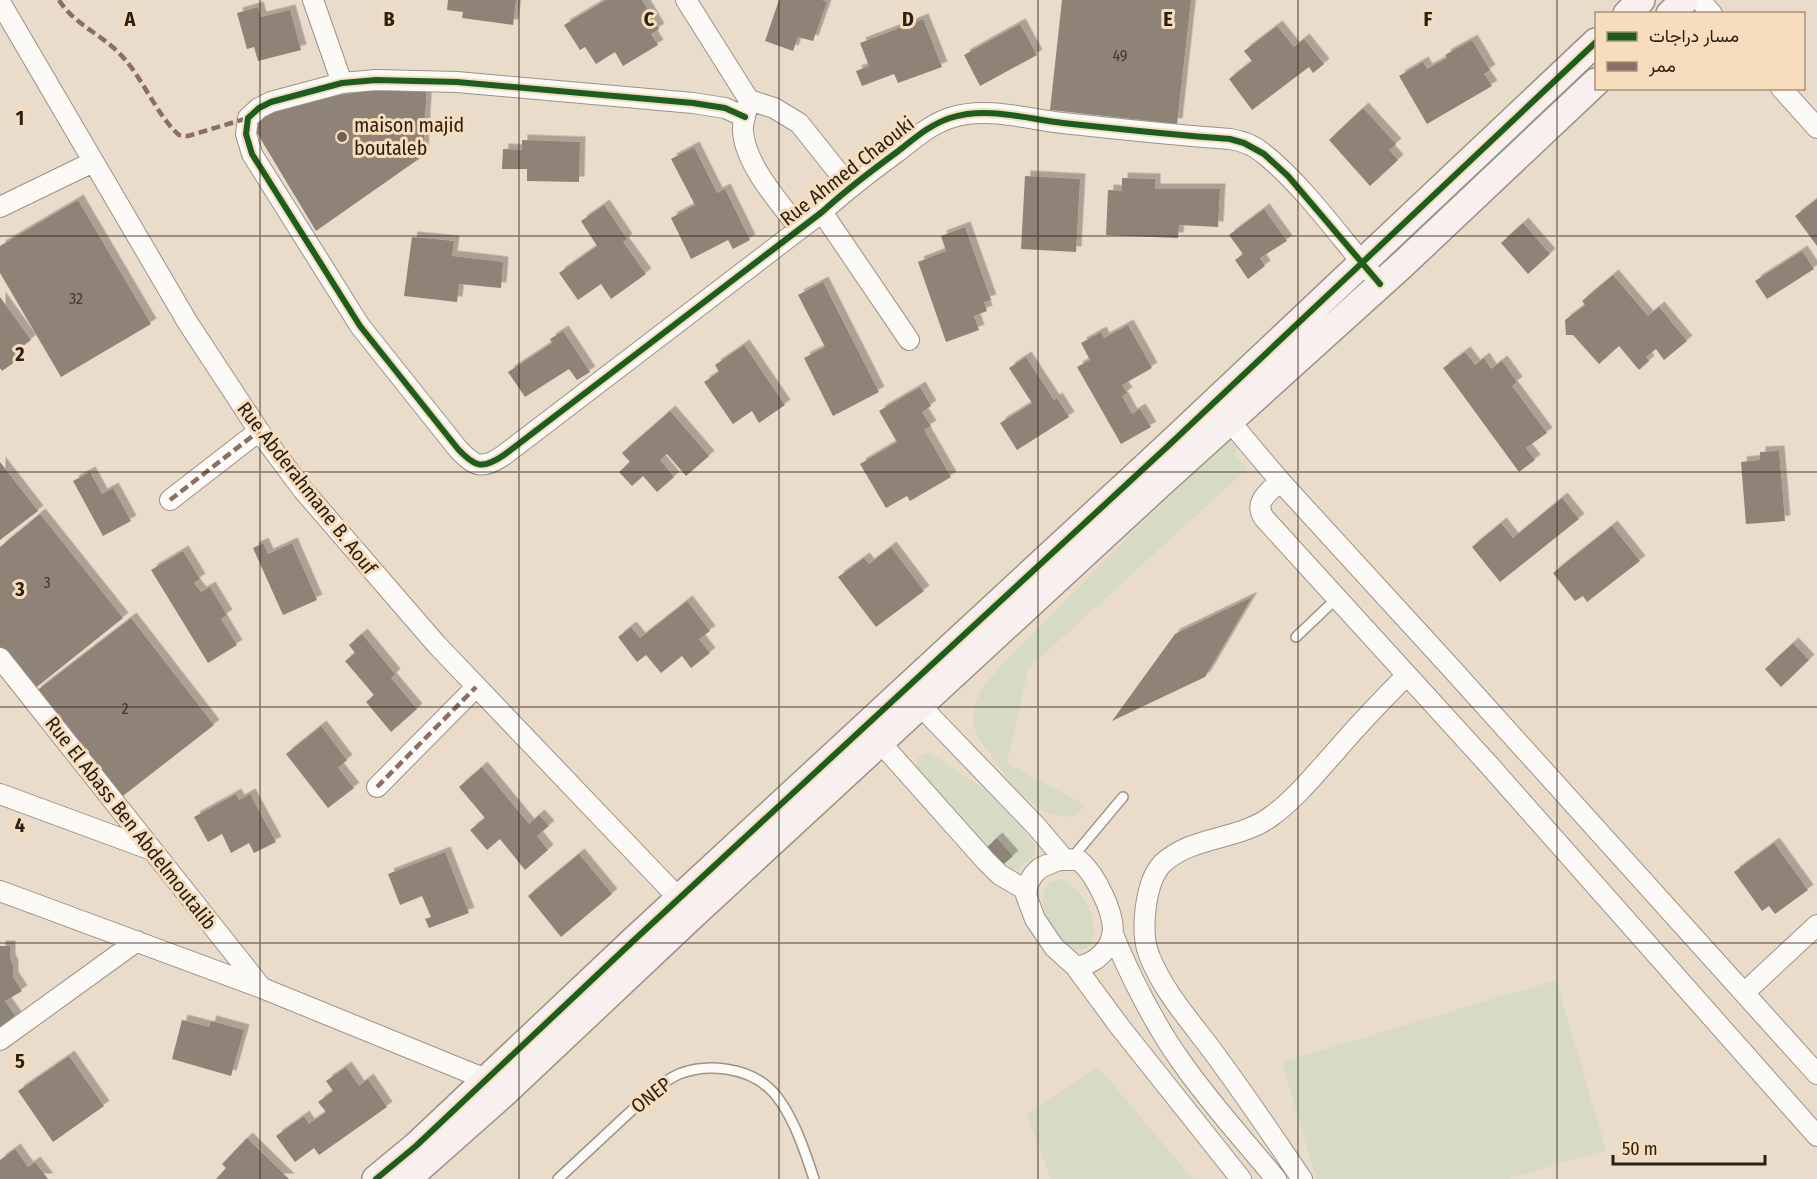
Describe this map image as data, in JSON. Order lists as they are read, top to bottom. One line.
{"streets":{"street":["Rue Ahmed Chaouki","Rue Abderahmane B. Aouf","Rue El Abass Ben Abdelmoutalib"],"lane":["ONEP"]},"places":["maison majid boutaleb"],"house_numbers":["49","32","3","2"],"legend":["مسار دراجات","ممر"],"scale_bar":"50 m","grid":{"columns":["A","B","C","D","E","F"],"rows":["1","2","3","4","5"]}}
